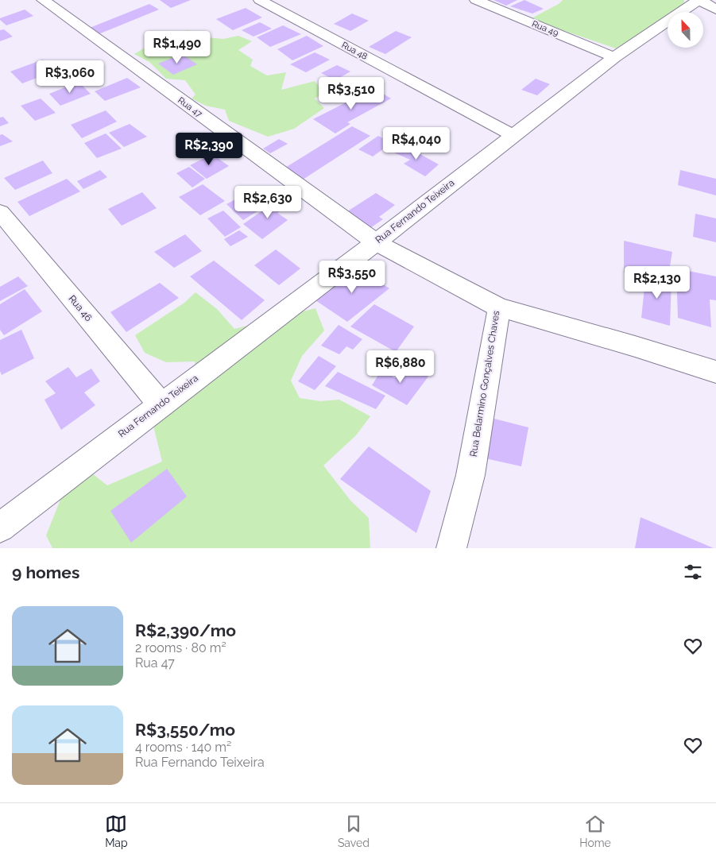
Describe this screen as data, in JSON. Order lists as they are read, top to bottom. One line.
{"streets":{"street":["Rua 49","Rua 48","Rua 47","Rua Fernando Teixeira","Rua 46","Rua Belarmino Gonçalves Chaves"]},"crossings":[["Rua 49","Rua Fernando Teixeira"],["Rua 48","Rua Fernando Teixeira"],["Rua 47","Rua Fernando Teixeira"],["Rua 47","Rua Belarmino Gonçalves Chaves"],["Rua Fernando Teixeira","Rua 46"],["Rua Fernando Teixeira","Rua Belarmino Gonçalves Chaves"]],"north":"top","page":{"price":["R$1,490","R$3,060","R$3,510","R$4,040","R$2,390","R$2,630","R$3,550","R$2,130","R$6,880"],"heading":"9 homes","list":[{"name":"R$2,390/mo","note":"2 rooms · 80 m² · Rua 47"},{"name":"R$3,550/mo","note":"4 rooms · 140 m² · Rua Fernando Teixeira"}],"tabs":["Map","Saved","Home"]}}
